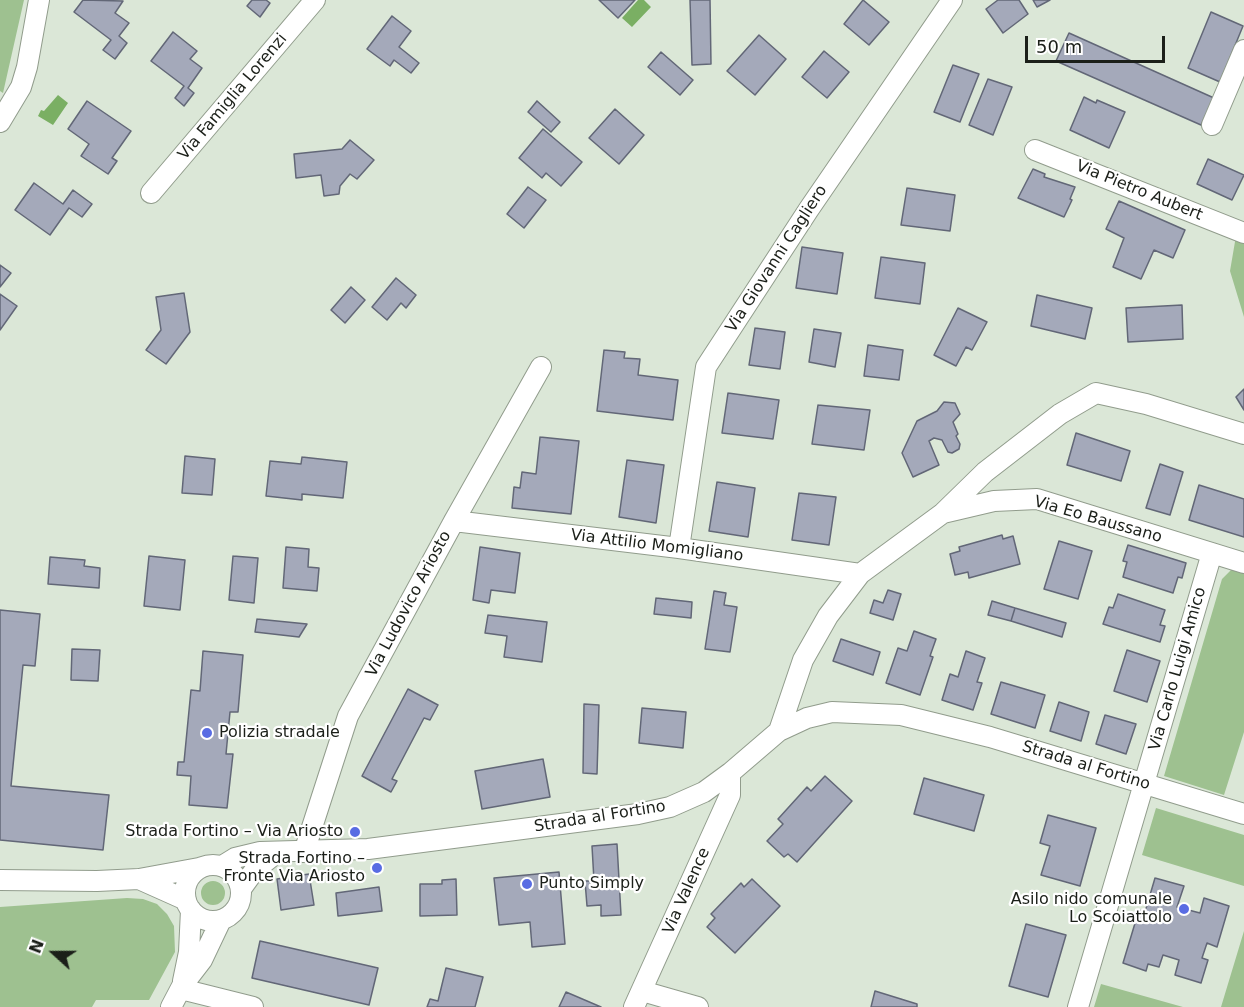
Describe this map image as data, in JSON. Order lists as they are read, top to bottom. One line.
{"streets":{"street":["Via Famiglia Lorenzi","Via Pietro Aubert","Via Giovanni Cagliero","Via Eo Baussano","Via Attilio Momigliano","Via Ludovico Ariosto","Via Carlo Luigi Amico","Strada al Fortino","Via Valence"]},"crossings":[["Via Giovanni Cagliero","Via Attilio Momigliano"],["Via Eo Baussano","Via Attilio Momigliano"],["Via Eo Baussano","Via Carlo Luigi Amico"],["Via Eo Baussano","Strada al Fortino"],["Via Attilio Momigliano","Via Ludovico Ariosto"],["Via Ludovico Ariosto","Strada al Fortino"],["Via Carlo Luigi Amico","Strada al Fortino"],["Strada al Fortino","Via Valence"]],"places":["Polizia stradale","Strada Fortino – Via Ariosto","Strada Fortino – Fronte Via Ariosto","Punto Simply","Asilo nido comunale Lo Scoiattolo"],"scale_bar":"50 m","north":"left"}
